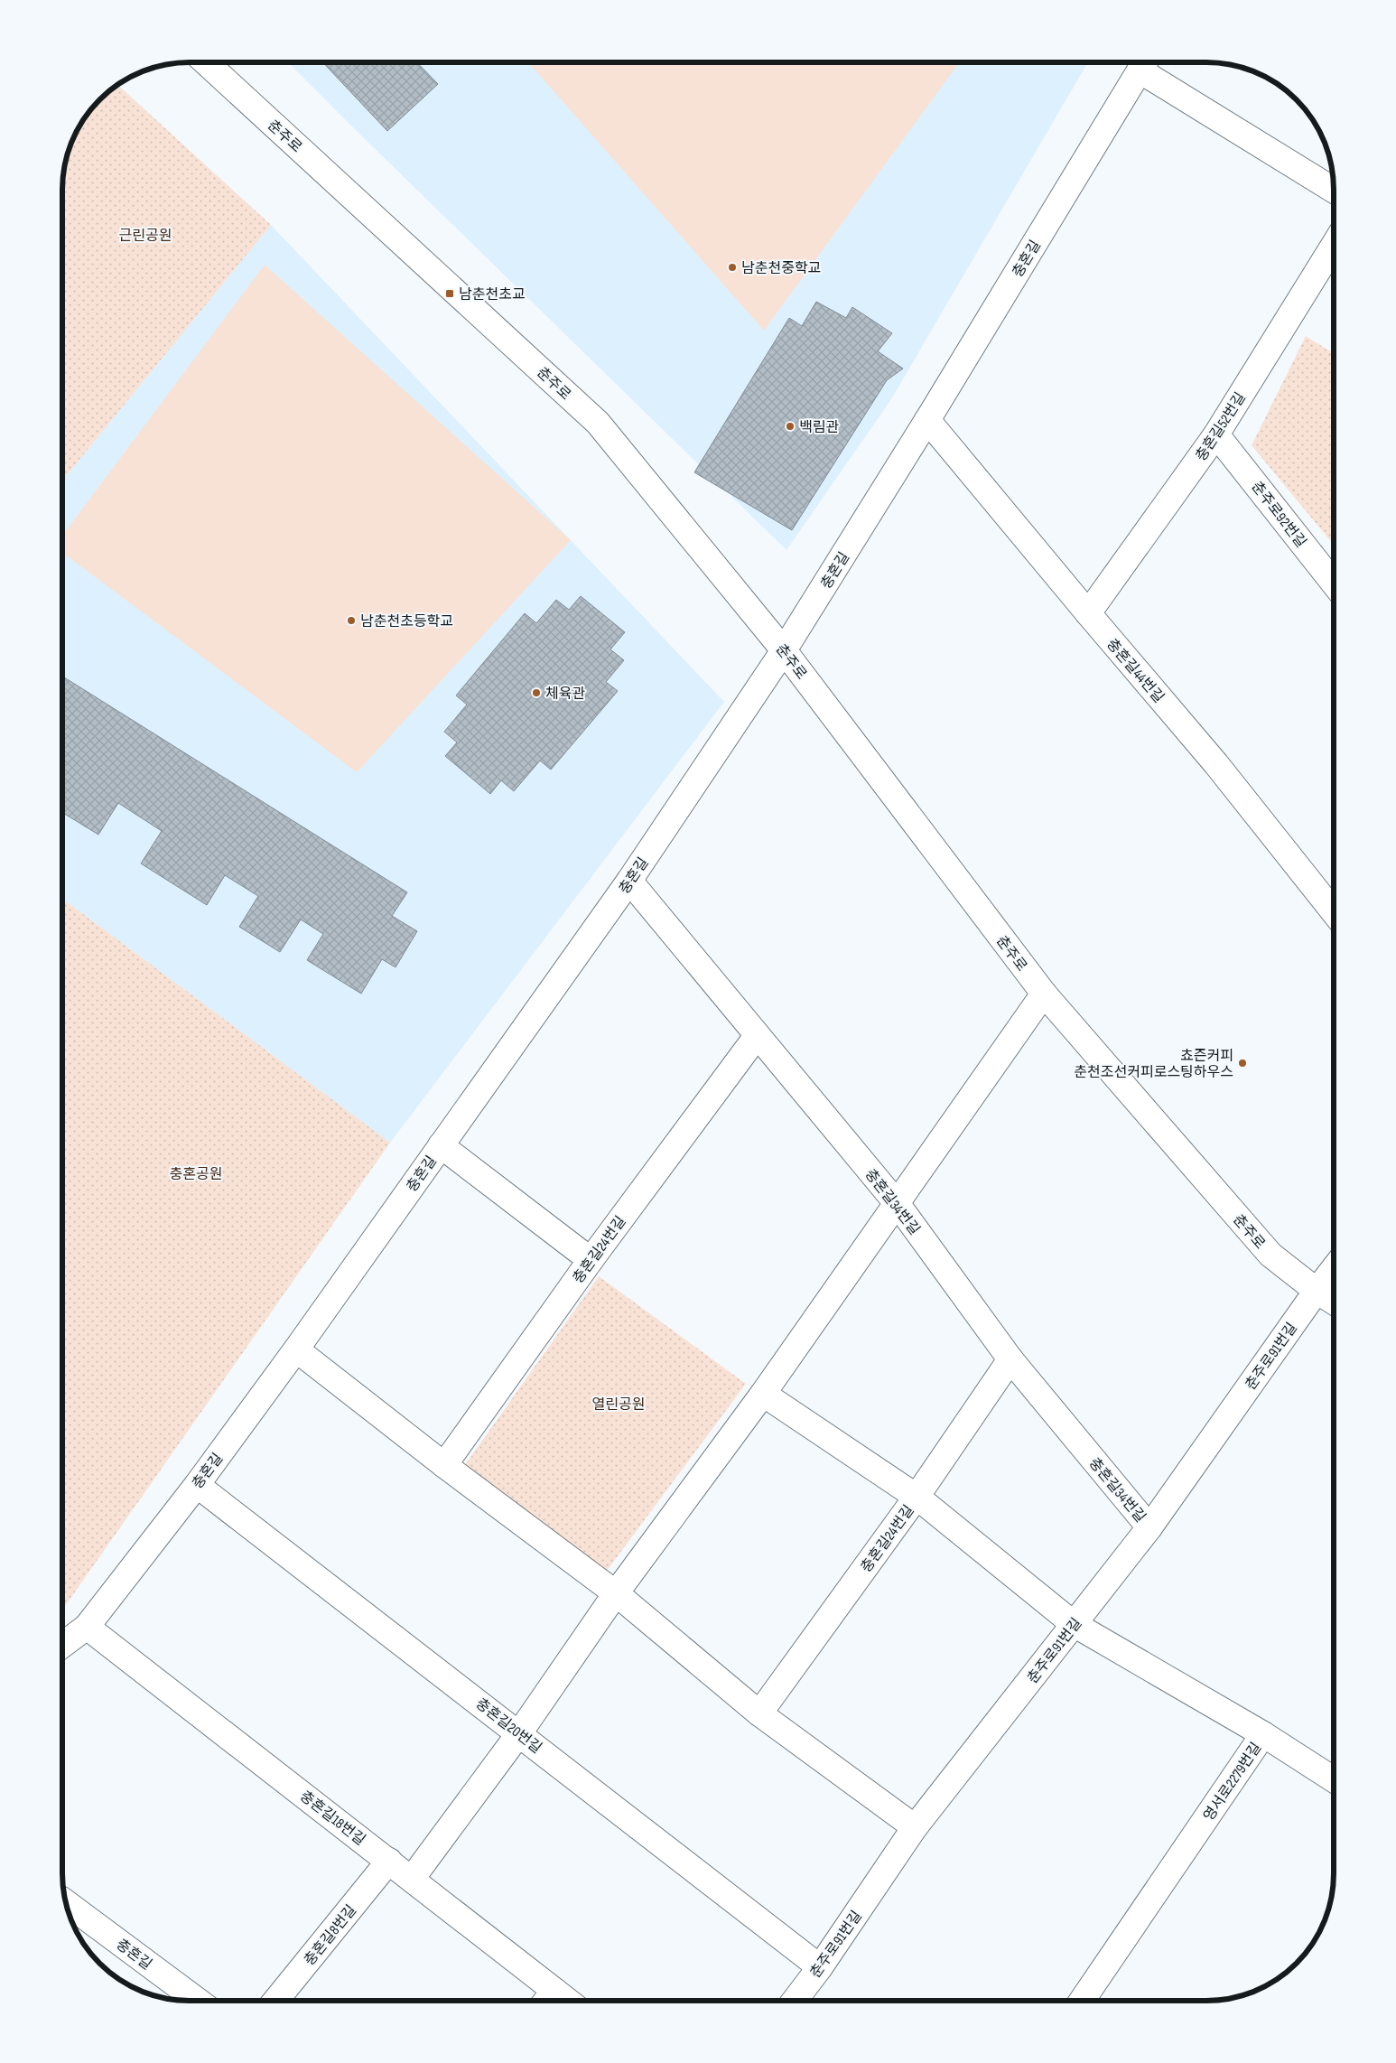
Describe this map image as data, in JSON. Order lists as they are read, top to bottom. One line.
{"streets":{"street":["춘주로","충혼길","충혼길52번길","춘주로92번길","충혼길44번길","충혼길34번길","충혼길24번길","춘주로91번길","충혼길20번길","영서로2279번길","충혼길18번길","충혼길8번길"]},"crossings":[["춘주로","충혼길"],["춘주로","춘주로91번길"],["충혼길","충혼길44번길"],["충혼길","충혼길34번길"],["충혼길","충혼길20번길"],["충혼길","충혼길18번길"],["충혼길52번길","춘주로92번길"],["충혼길52번길","충혼길44번길"],["충혼길34번길","충혼길24번길"],["충혼길34번길","춘주로91번길"],["충혼길24번길","영서로2279번길"],["춘주로91번길","충혼길20번길"],["춘주로91번길","영서로2279번길"],["충혼길18번길","충혼길8번길"]],"parks":["근린공원","충혼공원","열린공원"],"places":{"other":["남춘천중학교","백림관","남춘천초등학교","체육관","쵸즌커피 춘천조선커피로스팅하우스"],"transit":["남춘천초교"]}}
